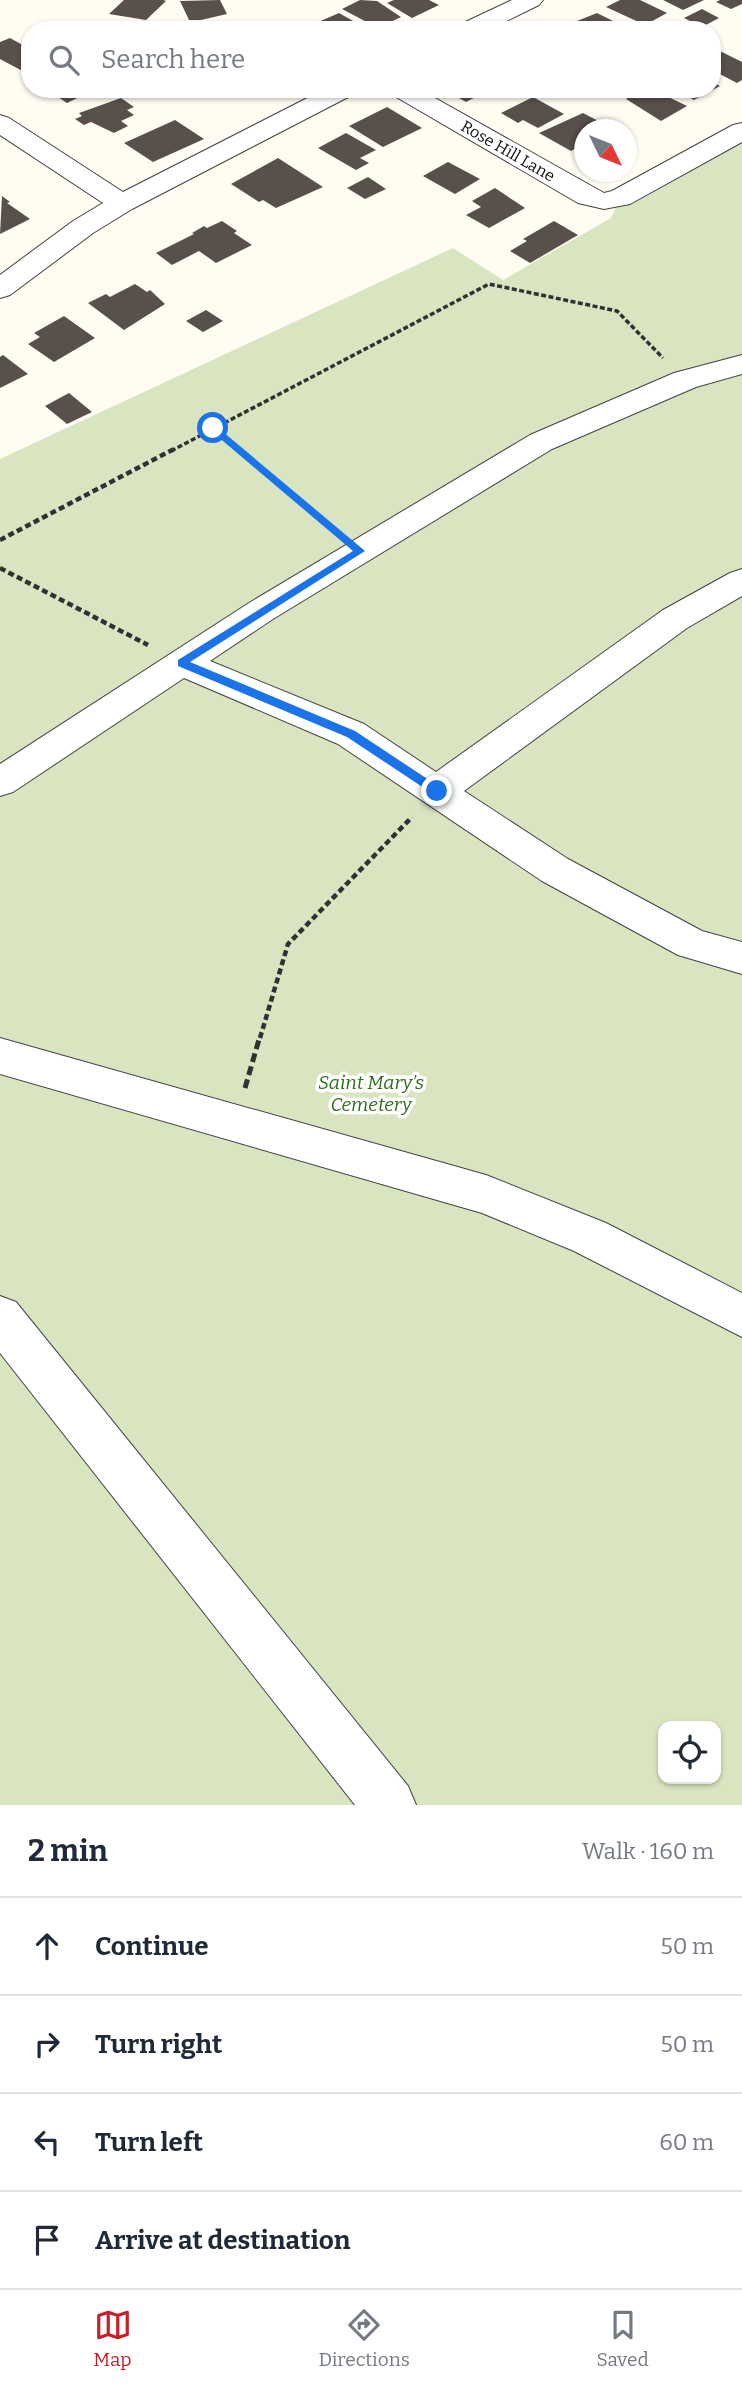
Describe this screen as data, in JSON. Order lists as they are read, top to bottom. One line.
{"streets":{"street":["Rose Hill Lane"]},"parks":["Saint Mary’s Cemetery"],"north":"bottom right","page":{"search":"Search here","heading":["2 min","Walk · 160 m"],"list":[["Continue","50 m"],["Turn right","50 m"],["Turn left","60 m"],"Arrive at destination"],"nav":["Map","Directions","Saved"]}}
